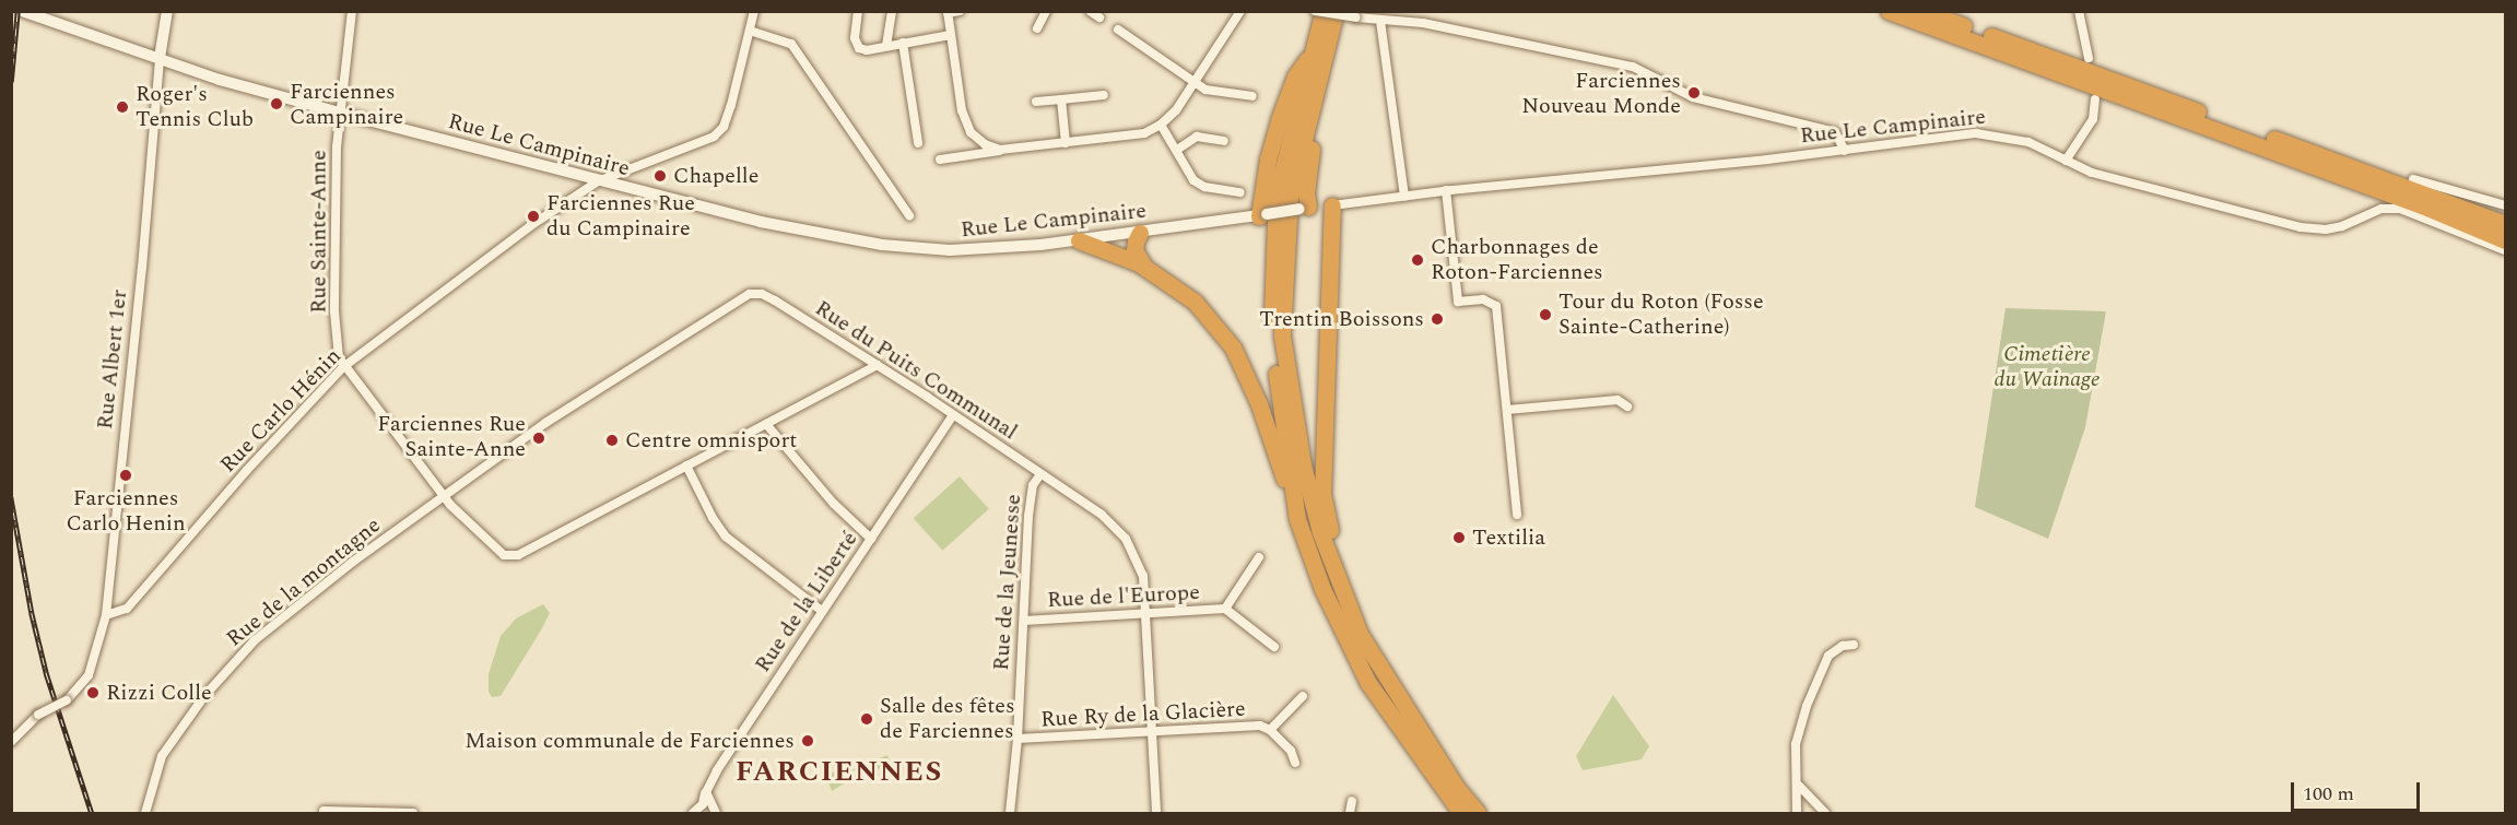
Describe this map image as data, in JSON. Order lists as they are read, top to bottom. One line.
{"streets":{"main road":["Rue Le Campinaire","Rue Albert 1er"],"street":["Rue Sainte-Anne","Rue du Puits Communal","Rue Carlo Hénin","Rue de la montagne","Rue de la Jeunesse","Rue de l'Europe","Rue de la Liberté","Rue Ry de la Glacière"]},"crossings":[["Rue Le Campinaire","Rue Sainte-Anne"],["Rue Le Campinaire","Rue Albert 1er"],["Rue Le Campinaire","Rue Carlo Hénin"],["Rue Sainte-Anne","Rue du Puits Communal"],["Rue Sainte-Anne","Rue Carlo Hénin"],["Rue Sainte-Anne","Rue de la montagne"],["Rue Albert 1er","Rue Carlo Hénin"],["Rue du Puits Communal","Rue de la montagne"],["Rue du Puits Communal","Rue de la Jeunesse"],["Rue du Puits Communal","Rue de l'Europe"],["Rue du Puits Communal","Rue de la Liberté"],["Rue du Puits Communal","Rue Ry de la Glacière"],["Rue de la Jeunesse","Rue de l'Europe"],["Rue de la Jeunesse","Rue Ry de la Glacière"]],"districts":["FARCIENNES"],"parks":["Cimetière du Wainage"],"places":["Farciennes Nouveau Monde","Farciennes Campinaire","Roger's Tennis Club","Chapelle","Farciennes Rue du Campinaire","Charbonnages de Roton-Farciennes","Tour du Roton (Fosse Sainte-Catherine)","Trentin Boissons","Farciennes Rue Sainte-Anne","Centre omnisport","Farciennes Carlo Henin","Textilia","Rizzi Colle","Salle des fêtes de Farciennes","Maison communale de Farciennes"],"scale_bar":"100 m"}
